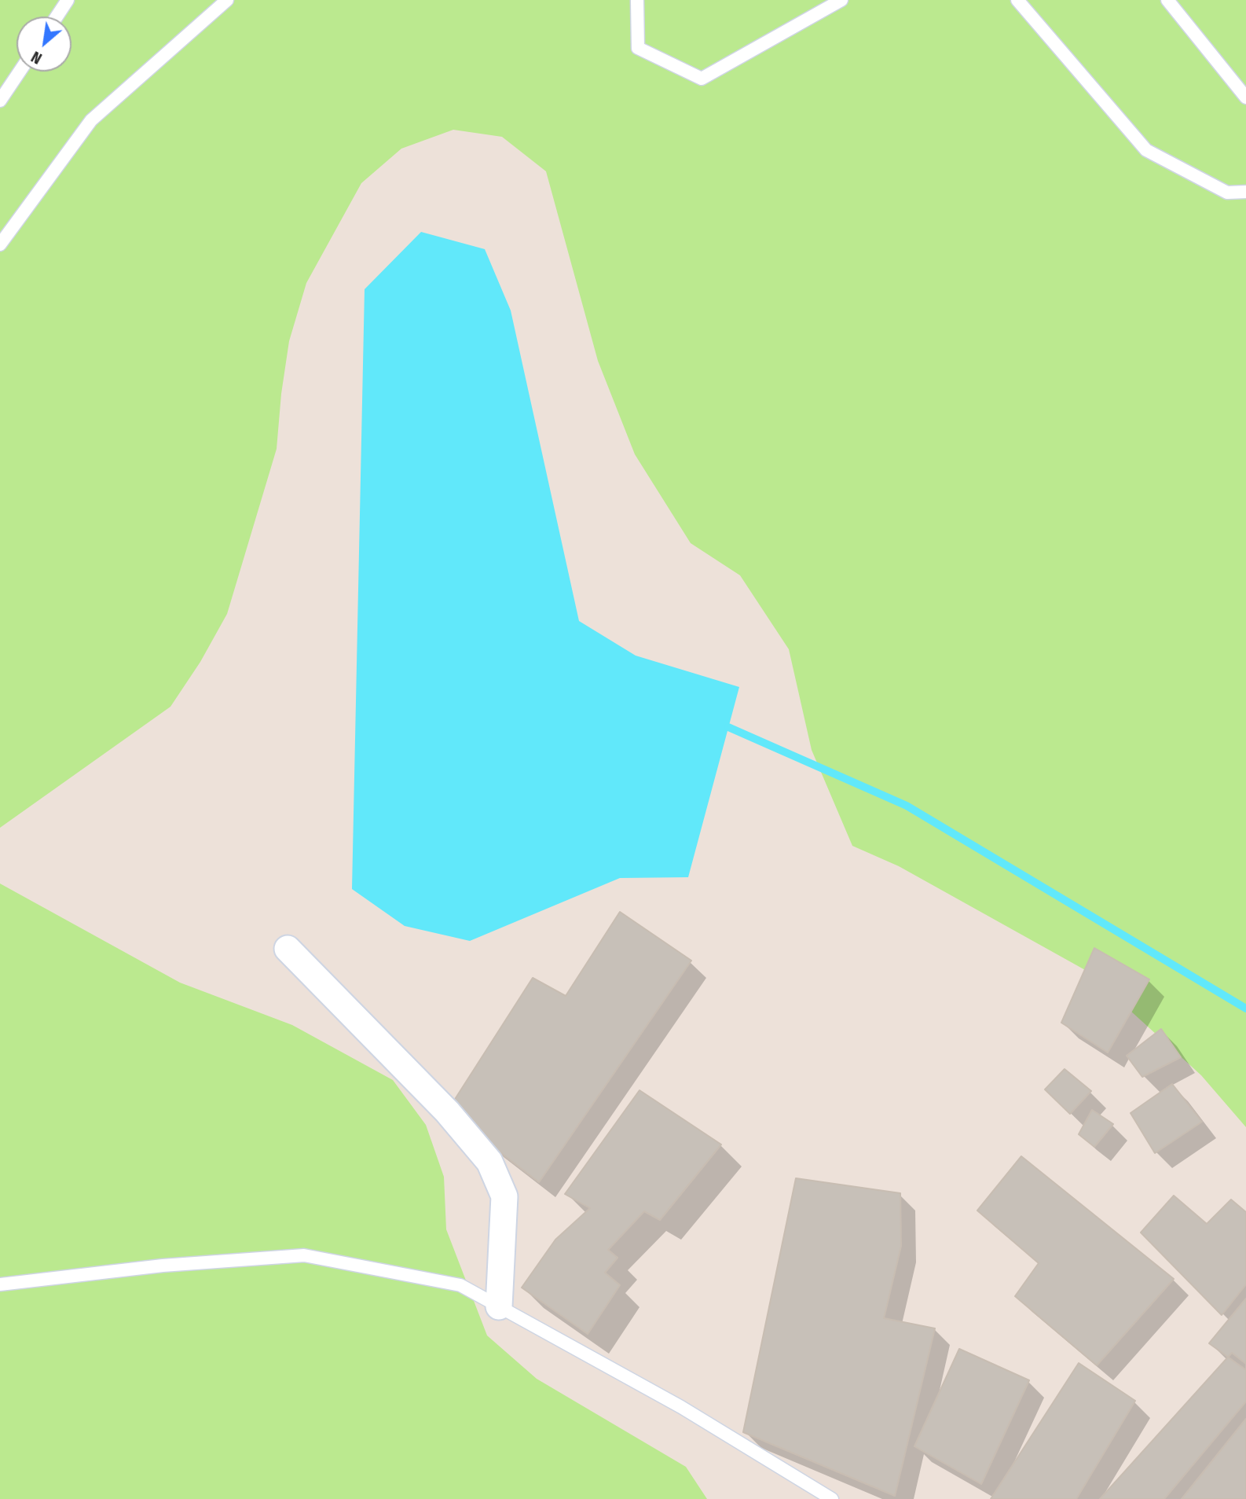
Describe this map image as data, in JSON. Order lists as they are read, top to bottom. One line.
{"north":"bottom left"}
